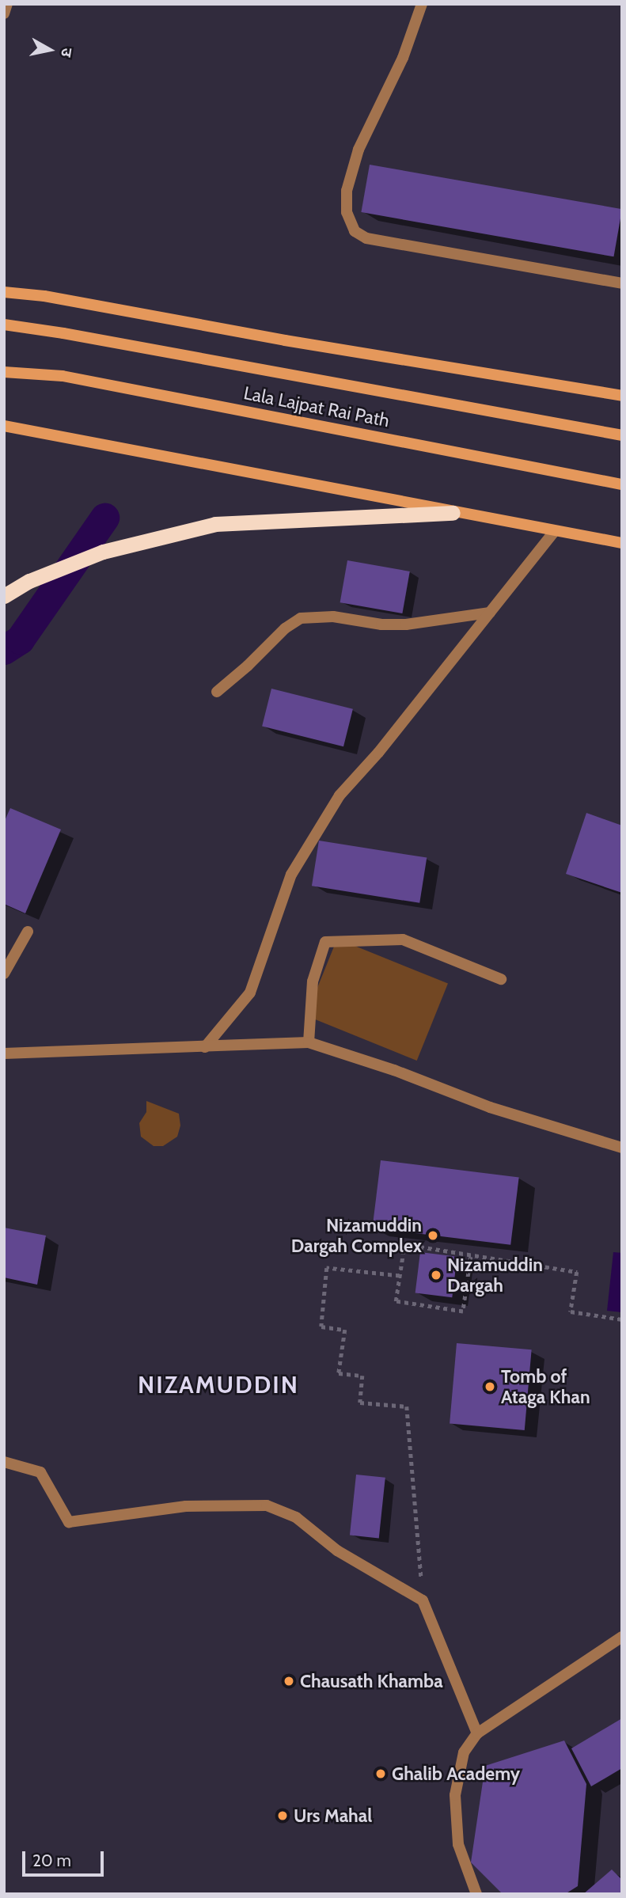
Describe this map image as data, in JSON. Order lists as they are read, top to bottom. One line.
{"streets":{"main road":["Lala Lajpat Rai Path"]},"districts":["NIZAMUDDIN"],"places":["Nizamuddin Dargah Complex","Nizamuddin Dargah","Tomb of Ataga Khan","Chausath Khamba","Ghalib Academy","Urs Mahal"],"scale_bar":"20 m","north":"right"}
